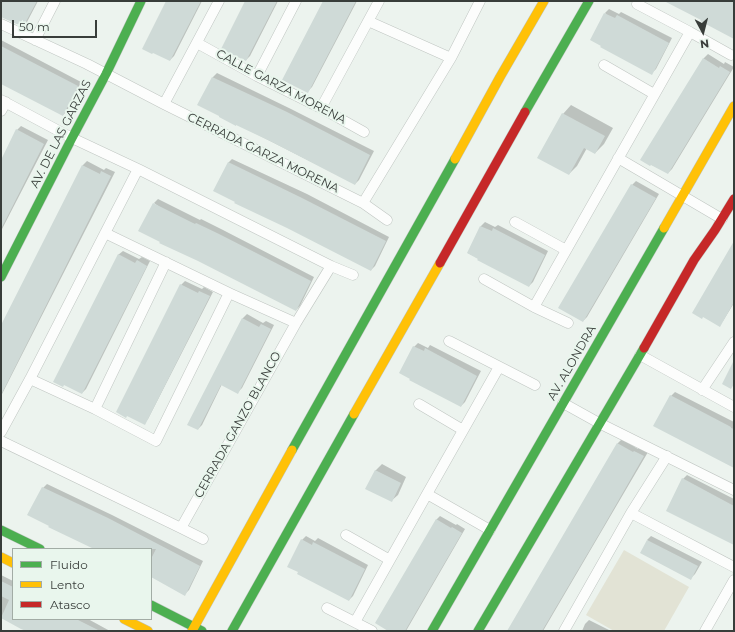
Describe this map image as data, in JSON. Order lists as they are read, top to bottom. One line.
{"streets":{"main road":["AV. DE LAS GARZAS","AV. ALONDRA"],"street":["CALLE GARZA MORENA","CERRADA GARZA MORENA","CERRADA GANZO BLANCO"]},"crossings":[["AV. DE LAS GARZAS","CERRADA GARZA MORENA"]],"legend":["Fluido","Lento","Atasco"],"scale_bar":"50 m","north":"bottom"}
